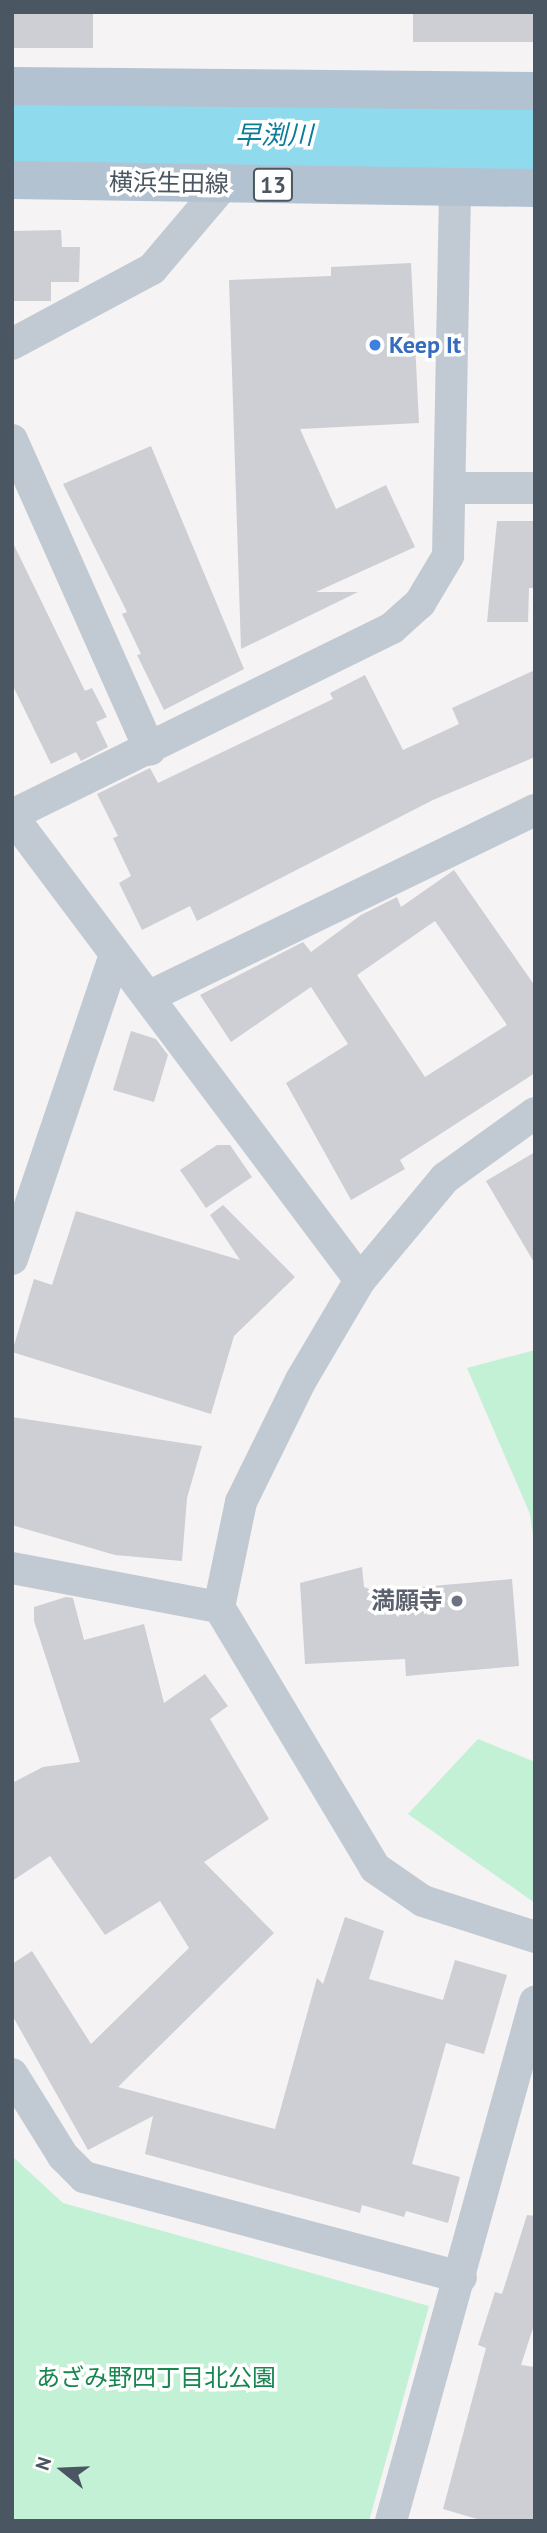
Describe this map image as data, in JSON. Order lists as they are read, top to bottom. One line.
{"streets":{"main road":["横浜生田線","13"]},"water":["早渕川"],"parks":["あざみ野四丁目北公園"],"places":["Keep It","満願寺"],"north":"left"}
